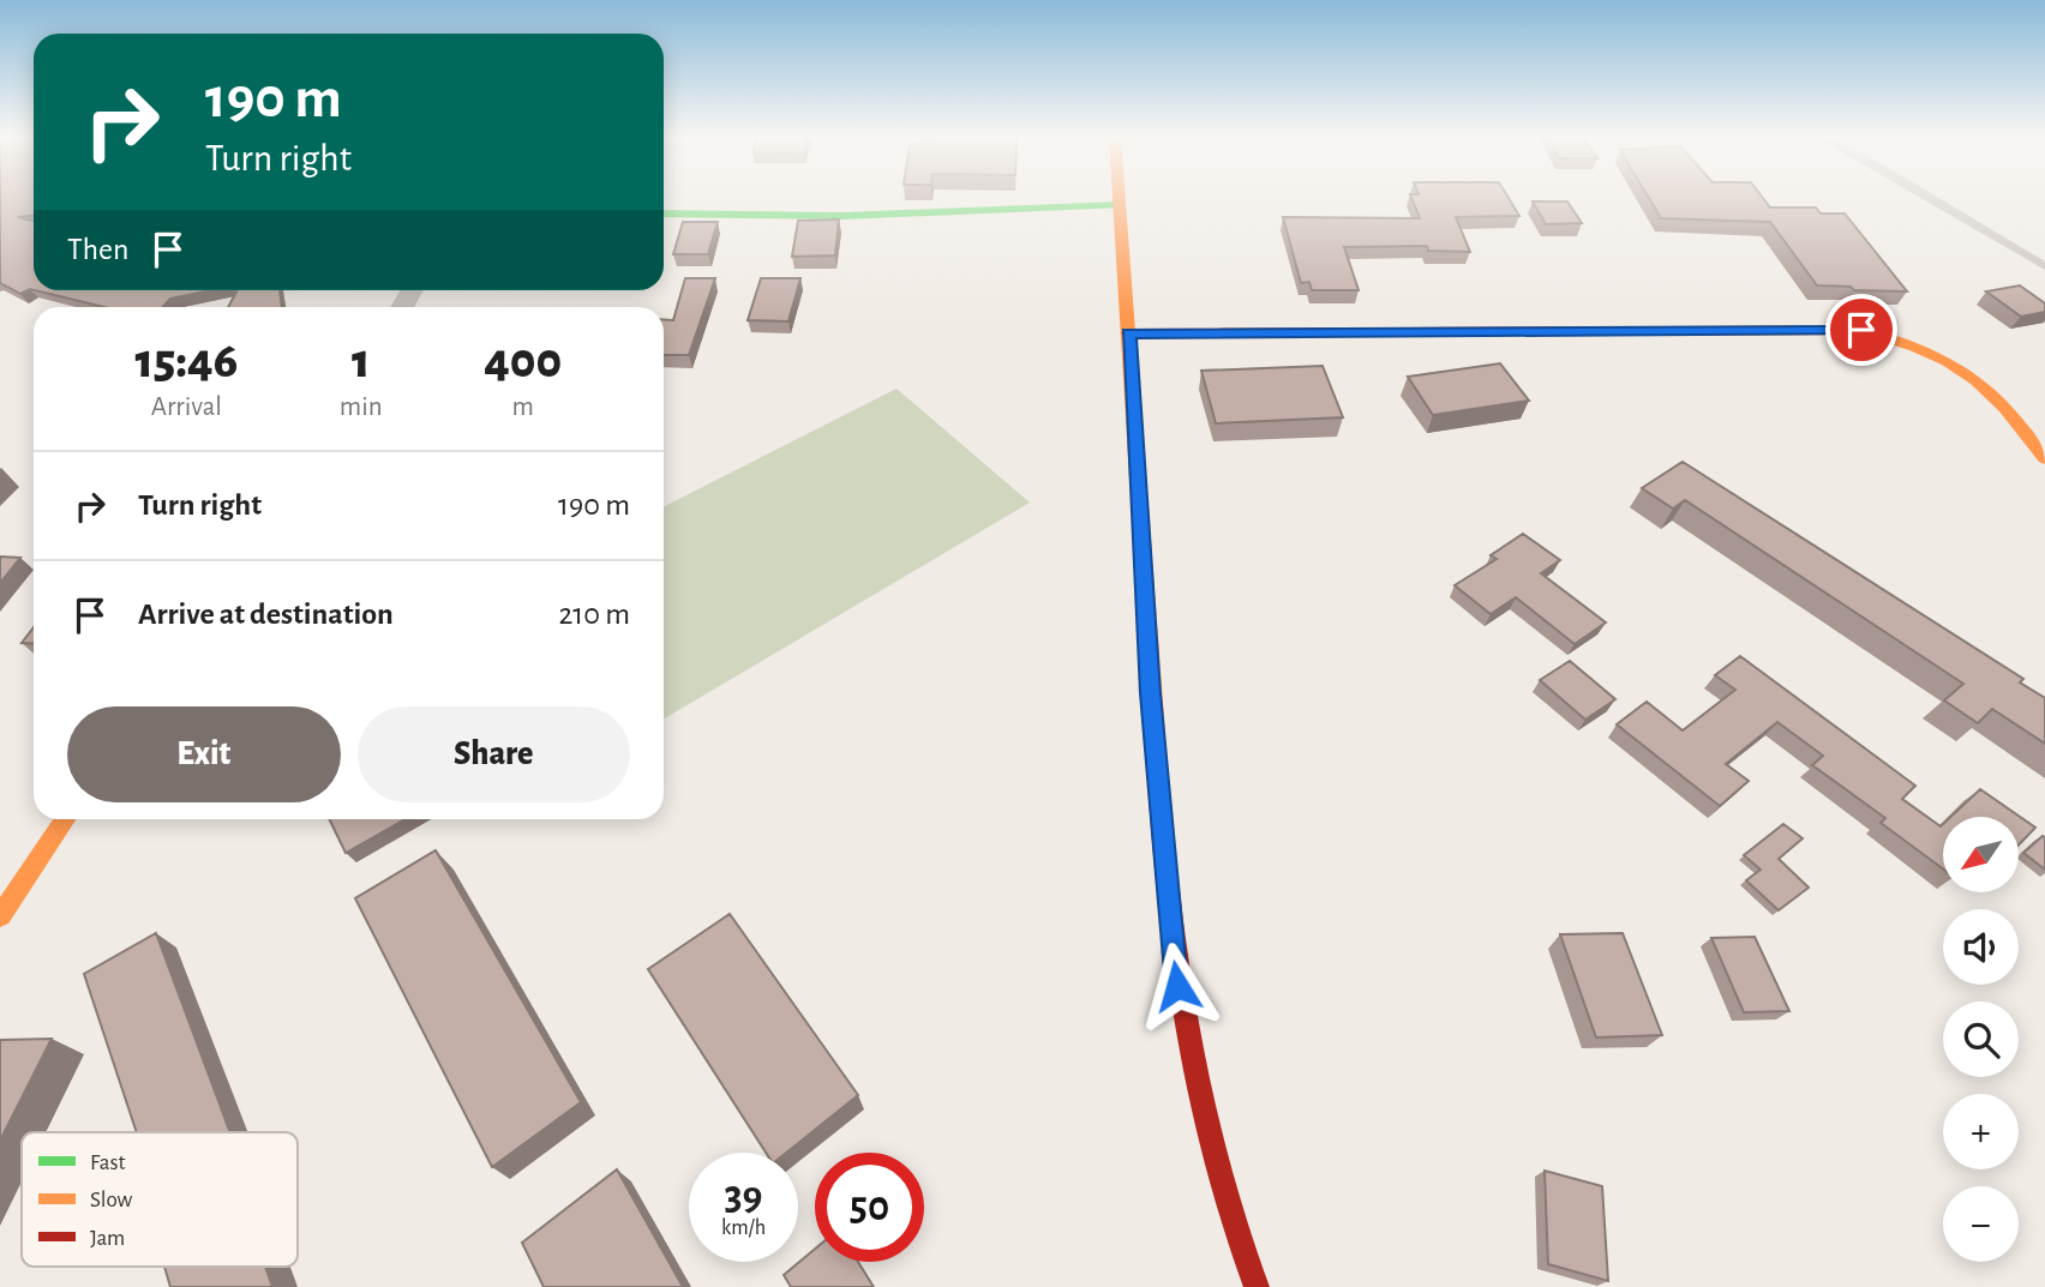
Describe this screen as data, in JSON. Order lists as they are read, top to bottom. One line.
{"legend":["Fast","Slow","Jam"],"north":"bottom left","page":{"turn":["190 m","Turn right"],"then":"Then","eta":["15:46","Arrival","1","min","400","m"],"list":[{"name":"Turn right","value":"190 m"},{"name":"Arrive at destination","value":"210 m"}],"buttons":["Exit","Share"],"map_buttons":["+","−"],"speed":"39 km/h","limit":"50"}}
